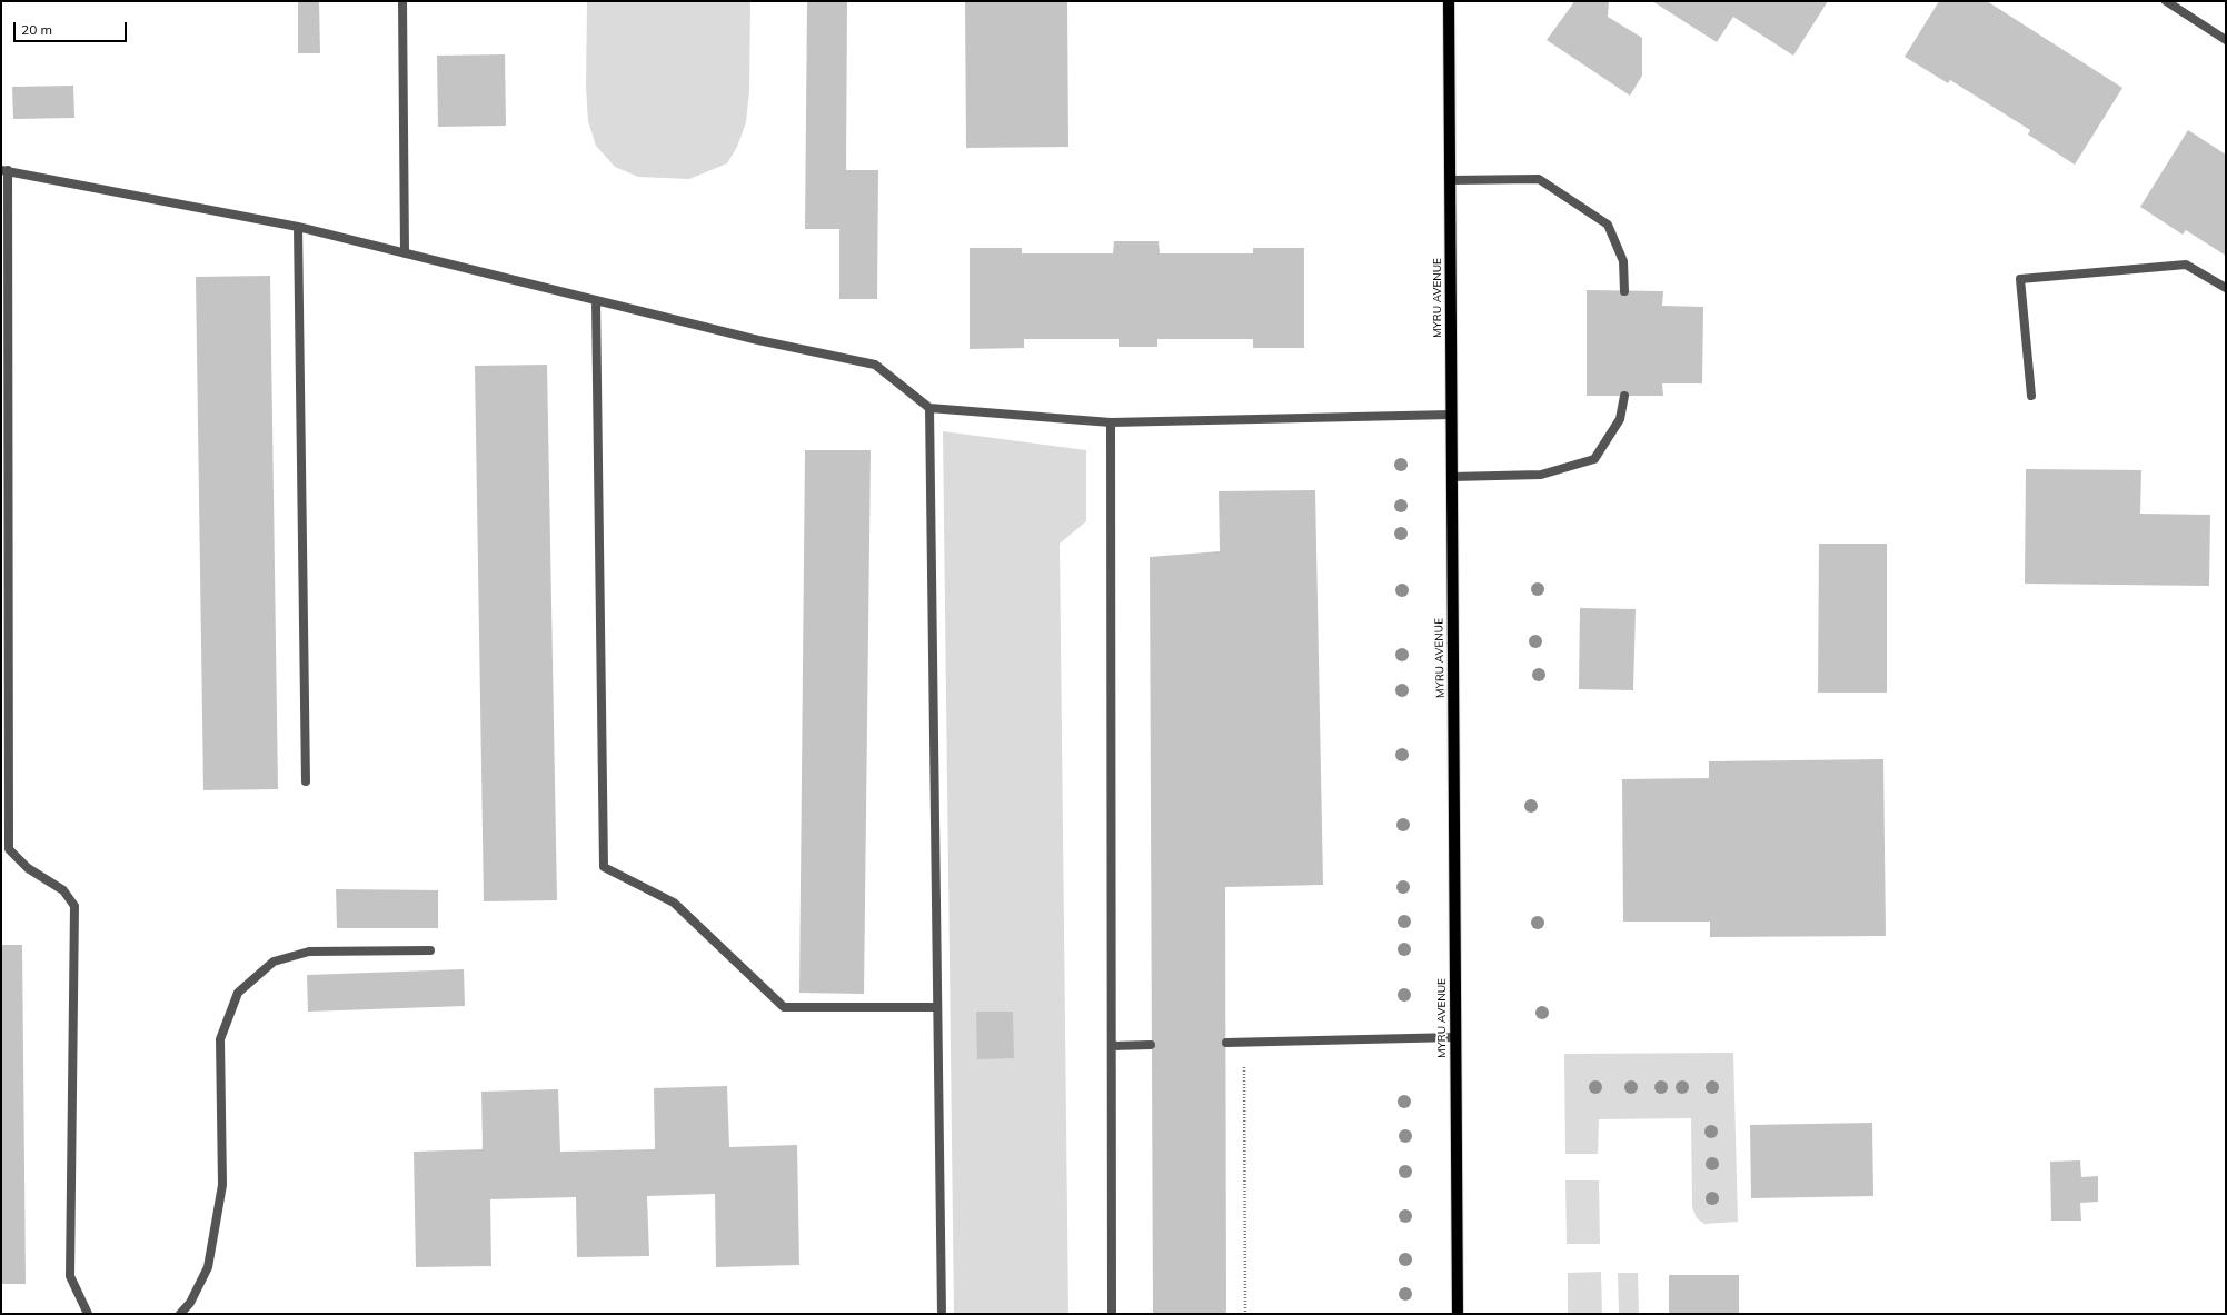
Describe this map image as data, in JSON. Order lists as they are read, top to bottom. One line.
{"streets":{"main road":["MYRU AVENUE"]},"scale_bar":"20 m"}
